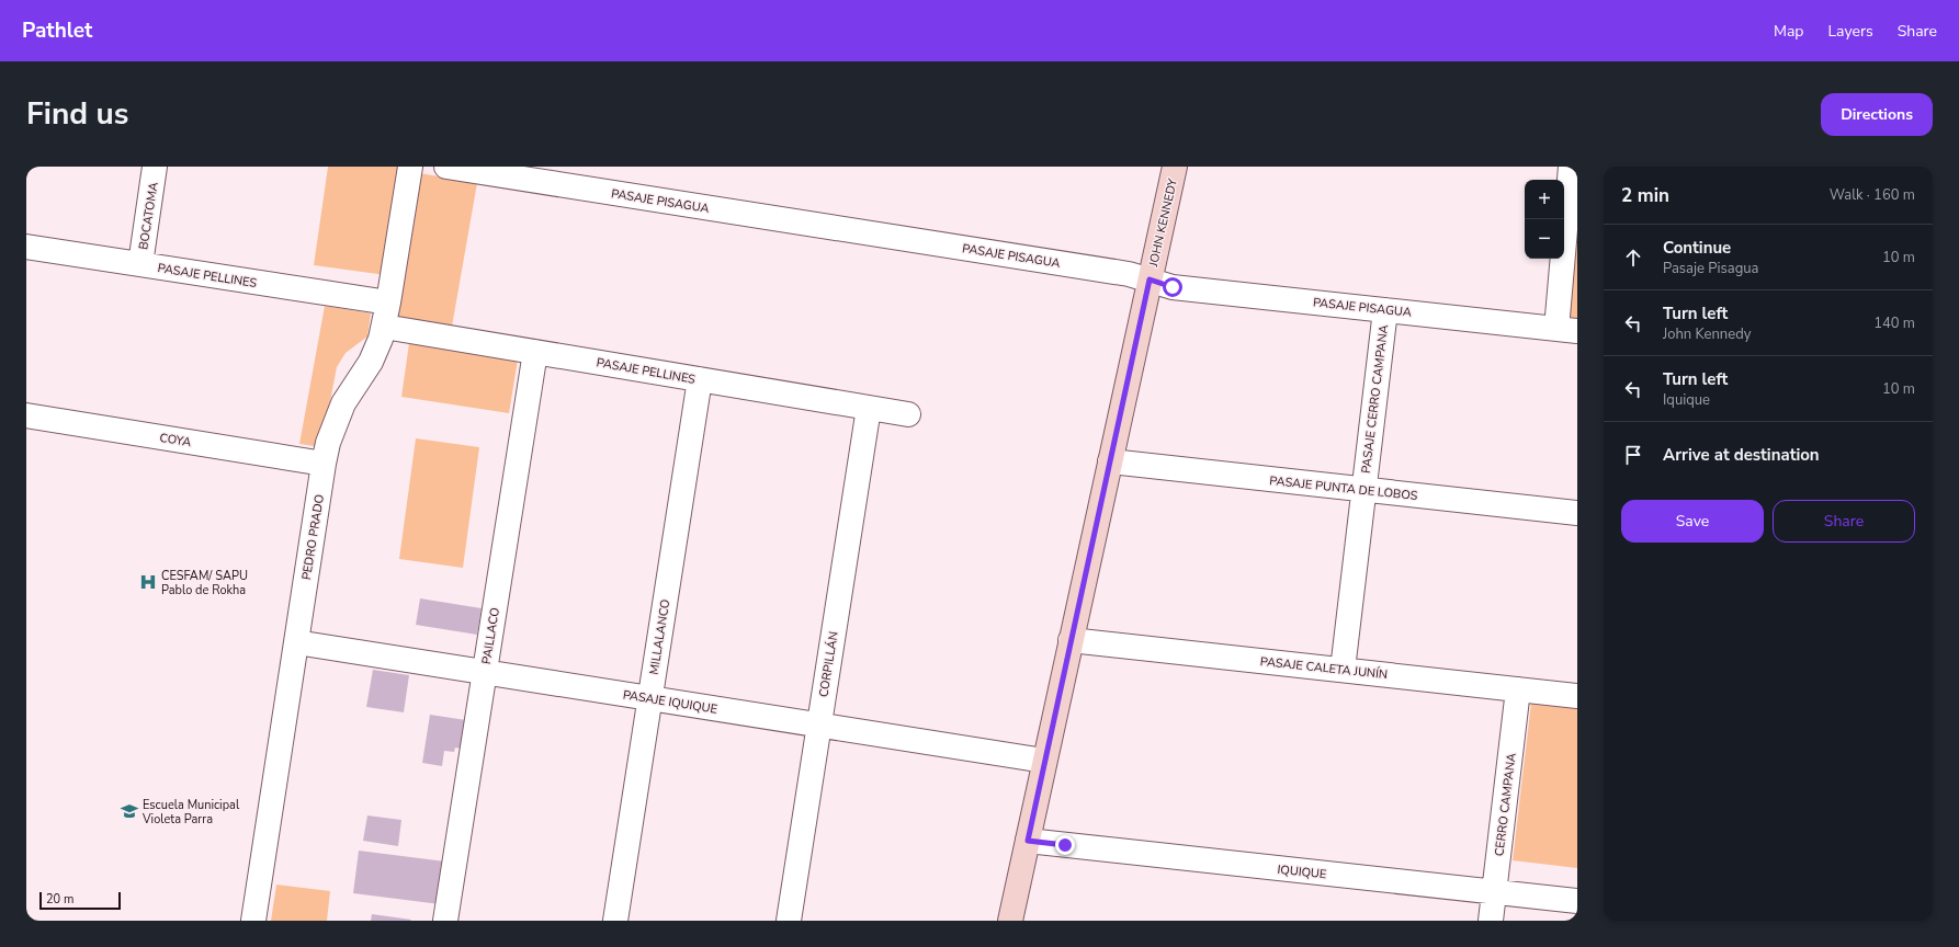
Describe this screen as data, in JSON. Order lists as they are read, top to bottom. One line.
{"streets":{"street":["PASAJE PISAGUA","BOCATOMA","JOHN KENNEDY","PASAJE PELLINES","PASAJE CERRO CAMPANA","COYA","PASAJE PUNTA DE LOBOS","PEDRO PRADO","PAILLACO","MILLALANCO","CORPILLÁN","PASAJE CALETA JUNÍN","PASAJE IQUIQUE","CERRO CAMPANA","IQUIQUE"]},"crossings":[["PASAJE PISAGUA","JOHN KENNEDY"],["PASAJE PISAGUA","PASAJE CERRO CAMPANA"],["BOCATOMA","PASAJE PELLINES"],["JOHN KENNEDY","PASAJE PUNTA DE LOBOS"],["JOHN KENNEDY","PASAJE CALETA JUNÍN"],["JOHN KENNEDY","PASAJE IQUIQUE"],["JOHN KENNEDY","IQUIQUE"],["PASAJE PELLINES","PEDRO PRADO"],["PASAJE PELLINES","PAILLACO"],["PASAJE PELLINES","MILLALANCO"],["PASAJE PELLINES","CORPILLÁN"],["PASAJE CERRO CAMPANA","PASAJE PUNTA DE LOBOS"],["PASAJE CERRO CAMPANA","PASAJE CALETA JUNÍN"],["COYA","PEDRO PRADO"],["PEDRO PRADO","PASAJE IQUIQUE"],["PAILLACO","PASAJE IQUIQUE"],["MILLALANCO","PASAJE IQUIQUE"],["CORPILLÁN","PASAJE IQUIQUE"],["PASAJE CALETA JUNÍN","CERRO CAMPANA"],["CERRO CAMPANA","IQUIQUE"]],"places":{"hospital":["CESFAM/ SAPU Pablo de Rokha"],"school or university":["Escuela Municipal Violeta Parra"]},"scale_bar":"20 m","page":{"header":"Pathlet","nav":["Map","Layers","Share"],"title":"Find us","buttons":["Directions",["Save","Share"]],"heading":["2 min","Walk · 160 m"],"map_buttons":["+","−"],"list":[["Continue","Pasaje Pisagua","10 m"],["Turn left","John Kennedy","140 m"],["Turn left","Iquique","10 m"],"Arrive at destination"],"scale":"20 m"}}
